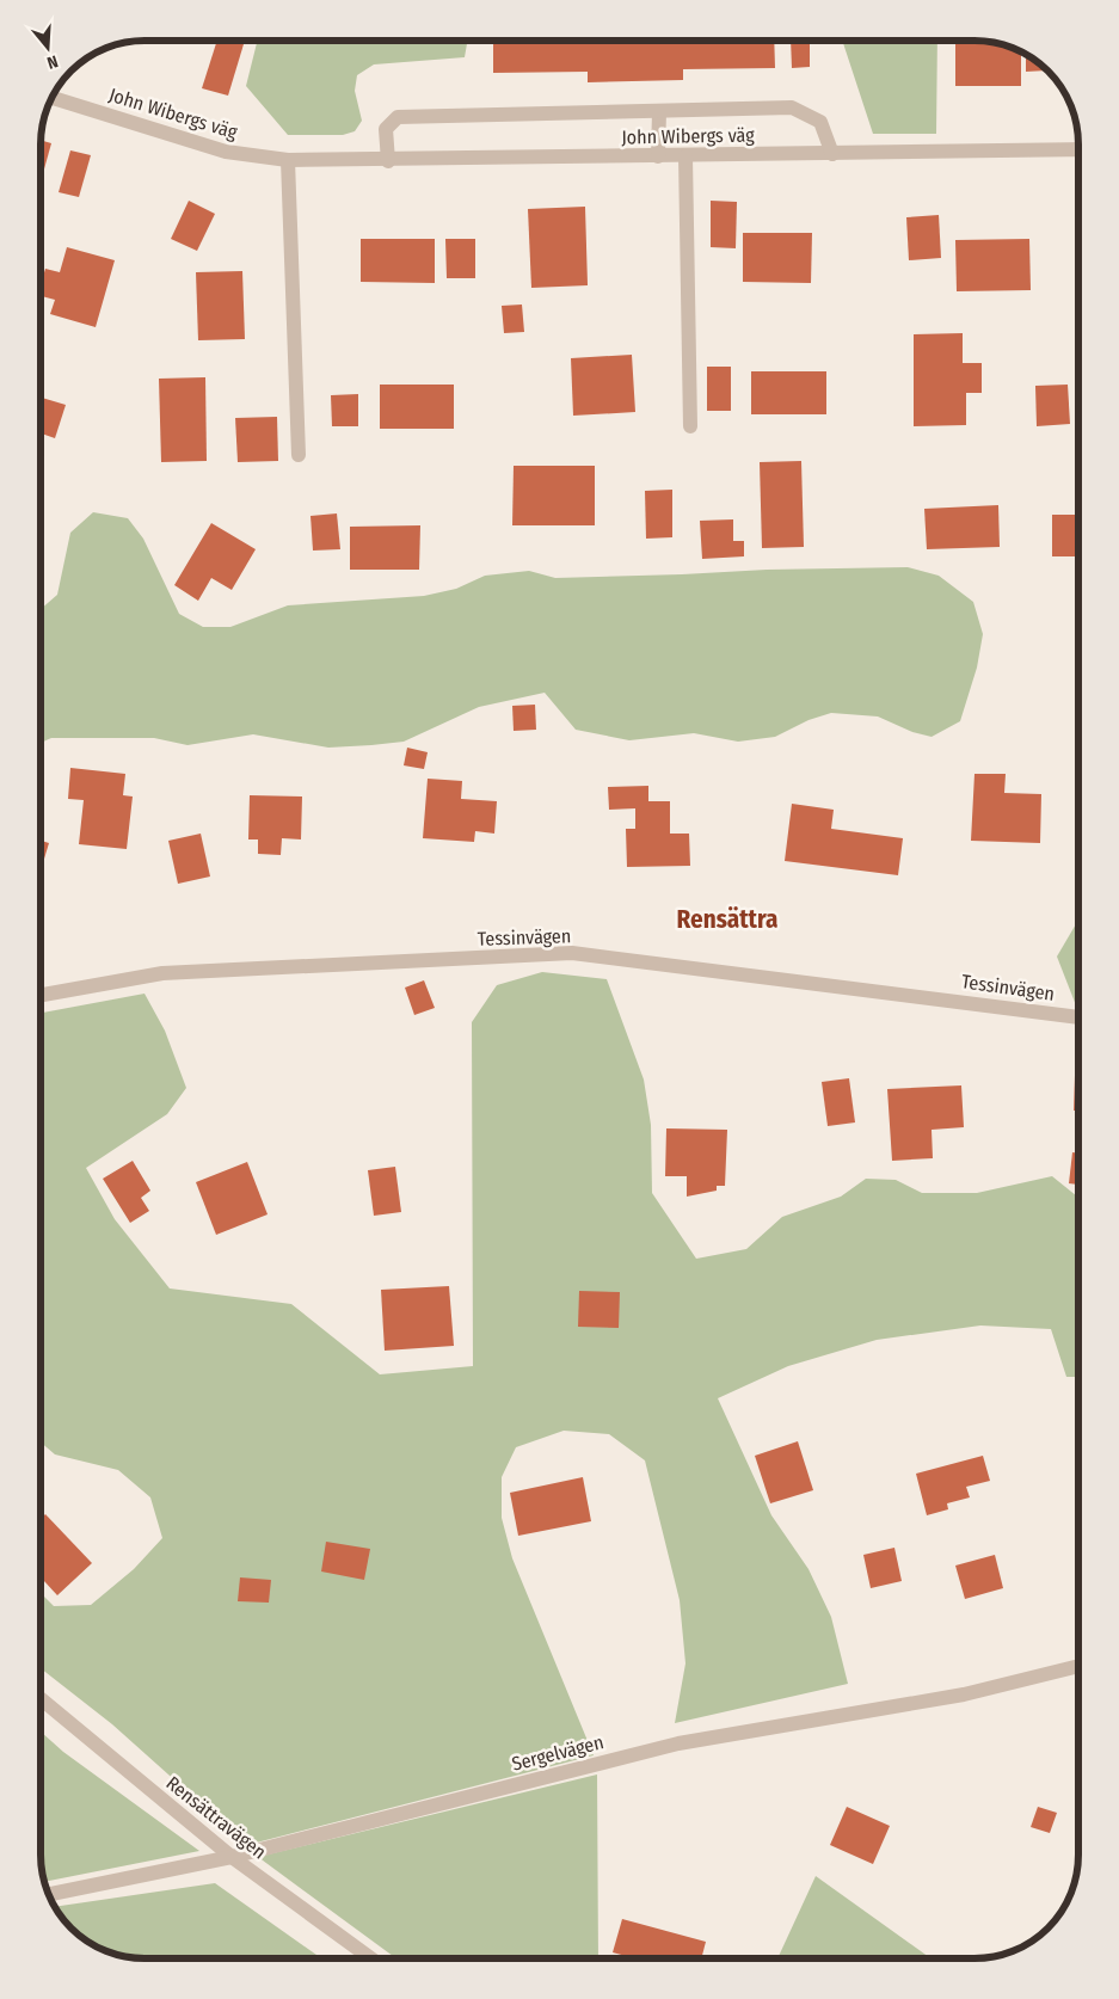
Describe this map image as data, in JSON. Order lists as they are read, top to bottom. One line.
{"streets":{"street":["John Wibergs väg","Tessinvägen","Sergelvägen","Rensättravägen"]},"crossings":[["Sergelvägen","Rensättravägen"]],"districts":["Rensättra"],"north":"bottom"}
